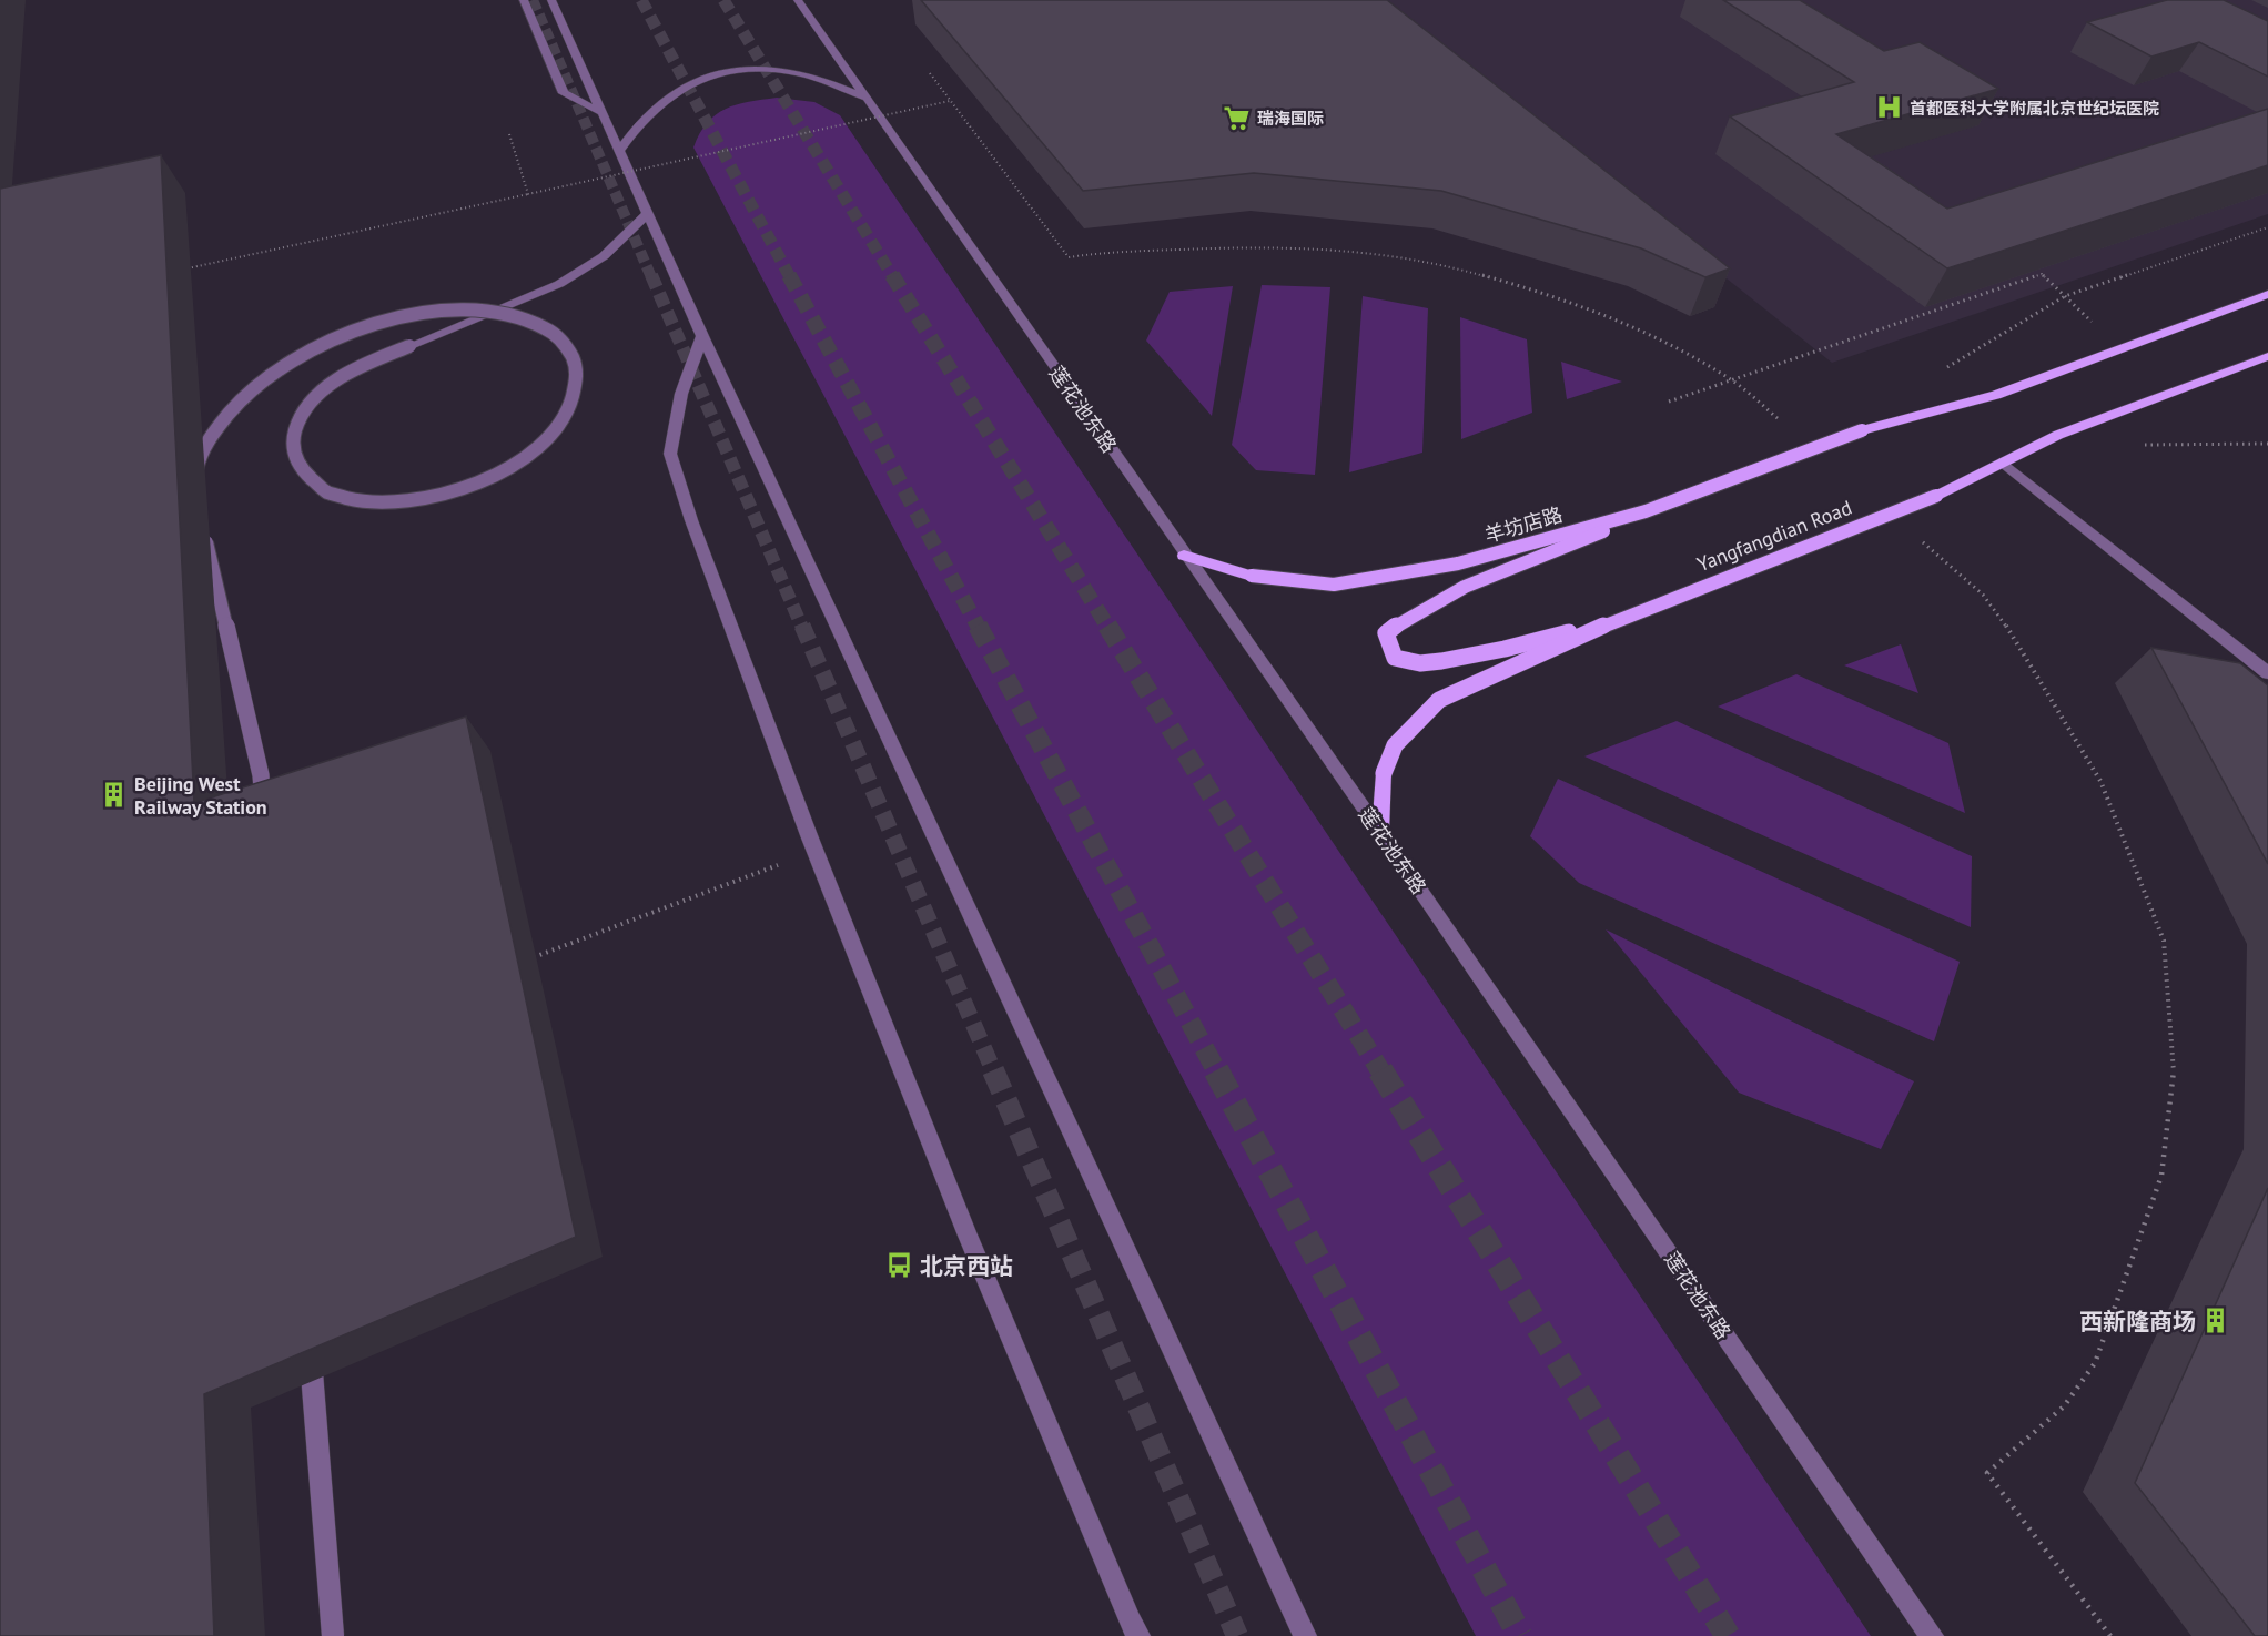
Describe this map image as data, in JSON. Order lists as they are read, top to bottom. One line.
{"streets":{"main road":["羊坊店路","Yangfangdian Road"],"street":["莲花池东路"]},"crossings":[["莲花池东路","羊坊店路"],["莲花池东路","Yangfangdian Road"]],"places":{"hospital":["首都医科大学附属北京世纪坛医院"],"supermarket":["瑞海国际"],"building":["Beijing West Railway Station","西新隆商场"],"bus stop":["北京西站"]}}
